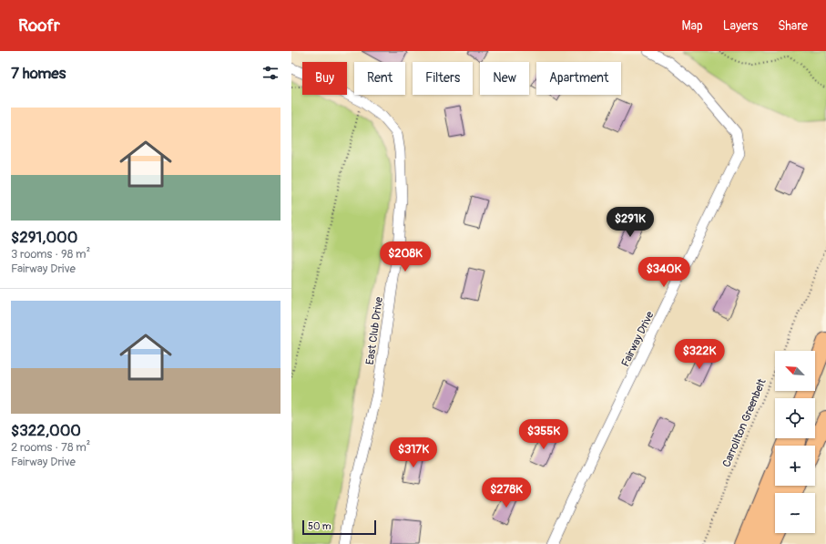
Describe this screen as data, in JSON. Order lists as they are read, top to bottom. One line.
{"streets":{"street":["East Club Drive","Fairway Drive"],"path":["Carrollton Greenbelt"]},"scale_bar":"50 m","north":"top left","page":{"header":"Roofr","nav":["Map","Layers","Share"],"heading":"7 homes","chip":["Buy","Rent","Filters","New","Apartment"],"list":[{"name":"$291,000","note":"3 rooms · 98 m² · Fairway Drive"},{"name":"$322,000","note":"2 rooms · 78 m² · Fairway Drive"}],"price":["$291K","$208K","$340K","$322K","$355K","$317K","$278K"],"map_buttons":["+","−"],"scale":"50 m"}}
